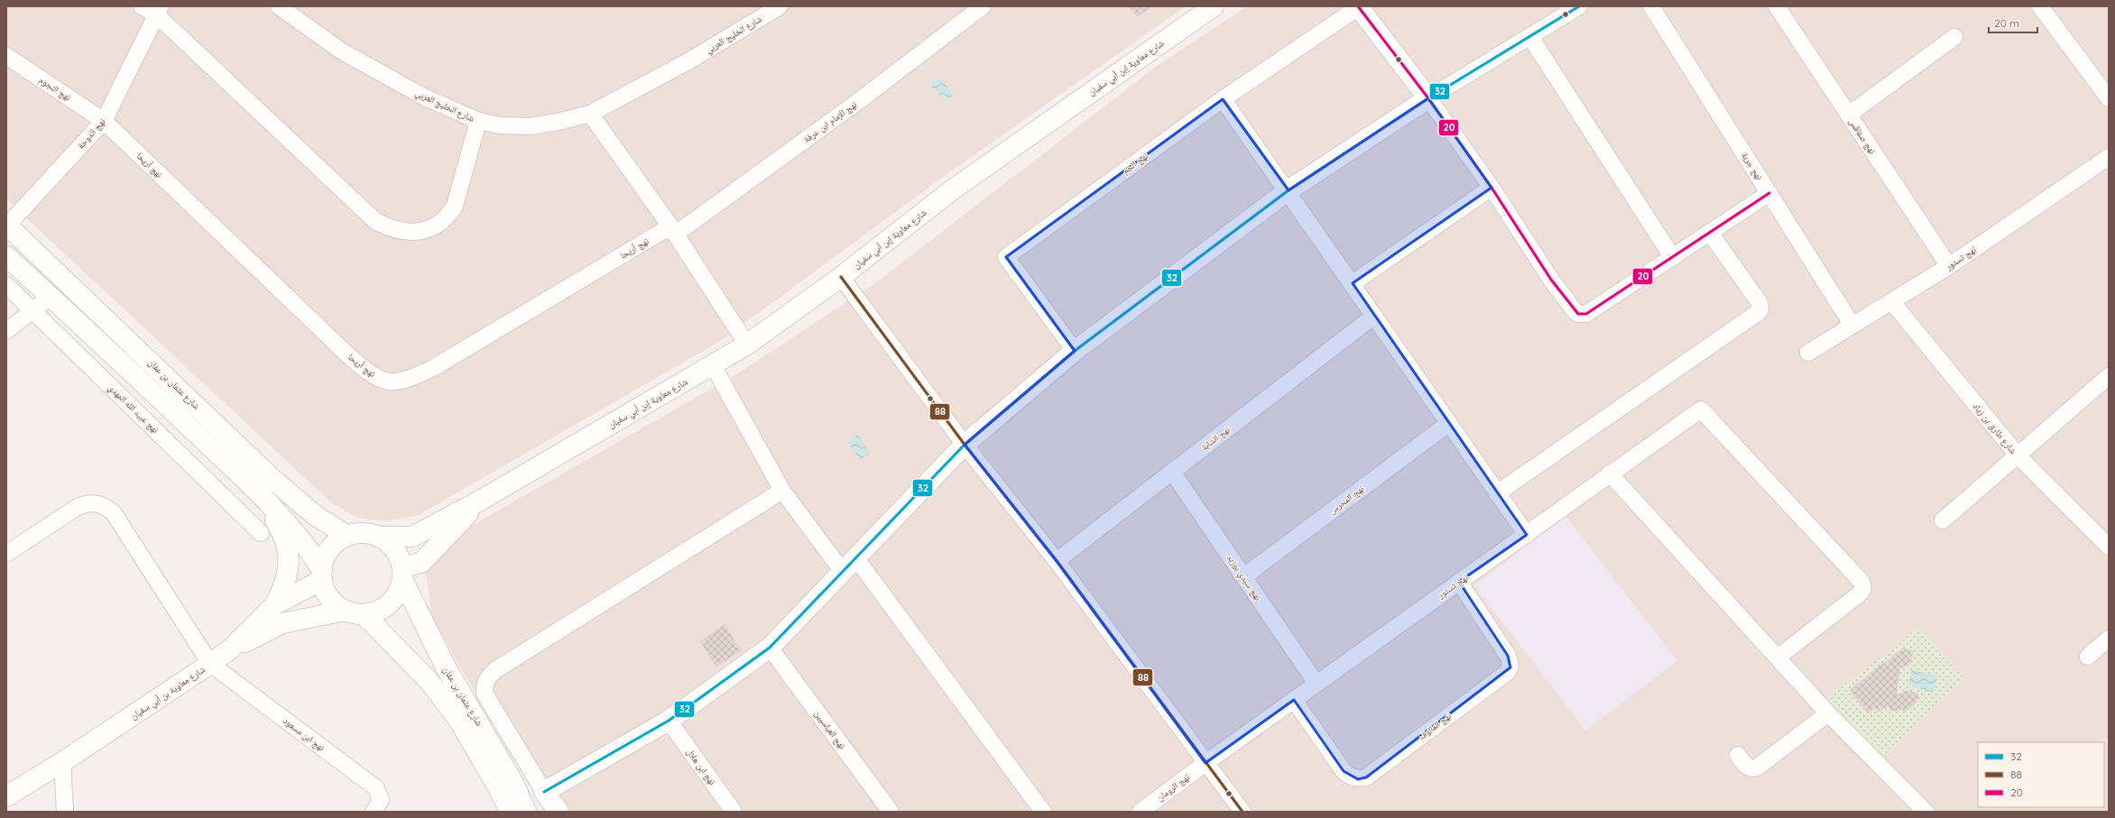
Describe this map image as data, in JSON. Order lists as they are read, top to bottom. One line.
{"streets":{"main road":["شارع معاوية إبن أبي سفيان","شارع عثمان بن عفان","شارع معاوية بن أبي سفيان"],"street":["شارع الخليج العربي","نهج النجوم","نهج الإمام ابن عرفة","نهج الدوحة","نهج صفاقس","نهج الجم","نهج أريحا","نهج جربة","نهج تستور","نهج عبيد الله المهدي","شارع طارق بن زياد","نهج الشابة","نهج المحرس","نهج سيدي بوزيد","نهج المالوف","نهج العباسيين","نهج ابن مسعود","نهج ابن هلال","نهج الرومان"]},"crossings":[["شارع معاوية إبن أبي سفيان","شارع عثمان بن عفان"],["شارع معاوية إبن أبي سفيان","شارع معاوية بن أبي سفيان"],["نهج النجوم","نهج الدوحة"],["نهج النجوم","نهج أريحا"],["نهج الإمام ابن عرفة","نهج أريحا"],["نهج الدوحة","نهج أريحا"],["نهج الدوحة","شارع عثمان بن عفان"],["نهج صفاقس","نهج تستور"],["نهج جربة","نهج تستور"],["نهج تستور","شارع طارق بن زياد"],["نهج تستور","نهج سيدي بوزيد"],["نهج تستور","نهج المالوف"],["نهج تستور","نهج الرومان"],["شارع عثمان بن عفان","شارع معاوية بن أبي سفيان"],["نهج الشابة","نهج سيدي بوزيد"],["نهج المحرس","نهج سيدي بوزيد"],["شارع معاوية بن أبي سفيان","نهج ابن مسعود"]],"lines":["transit line 32","transit line 20","transit line 88"],"legend":["32","88","20"],"scale_bar":"20 m"}
